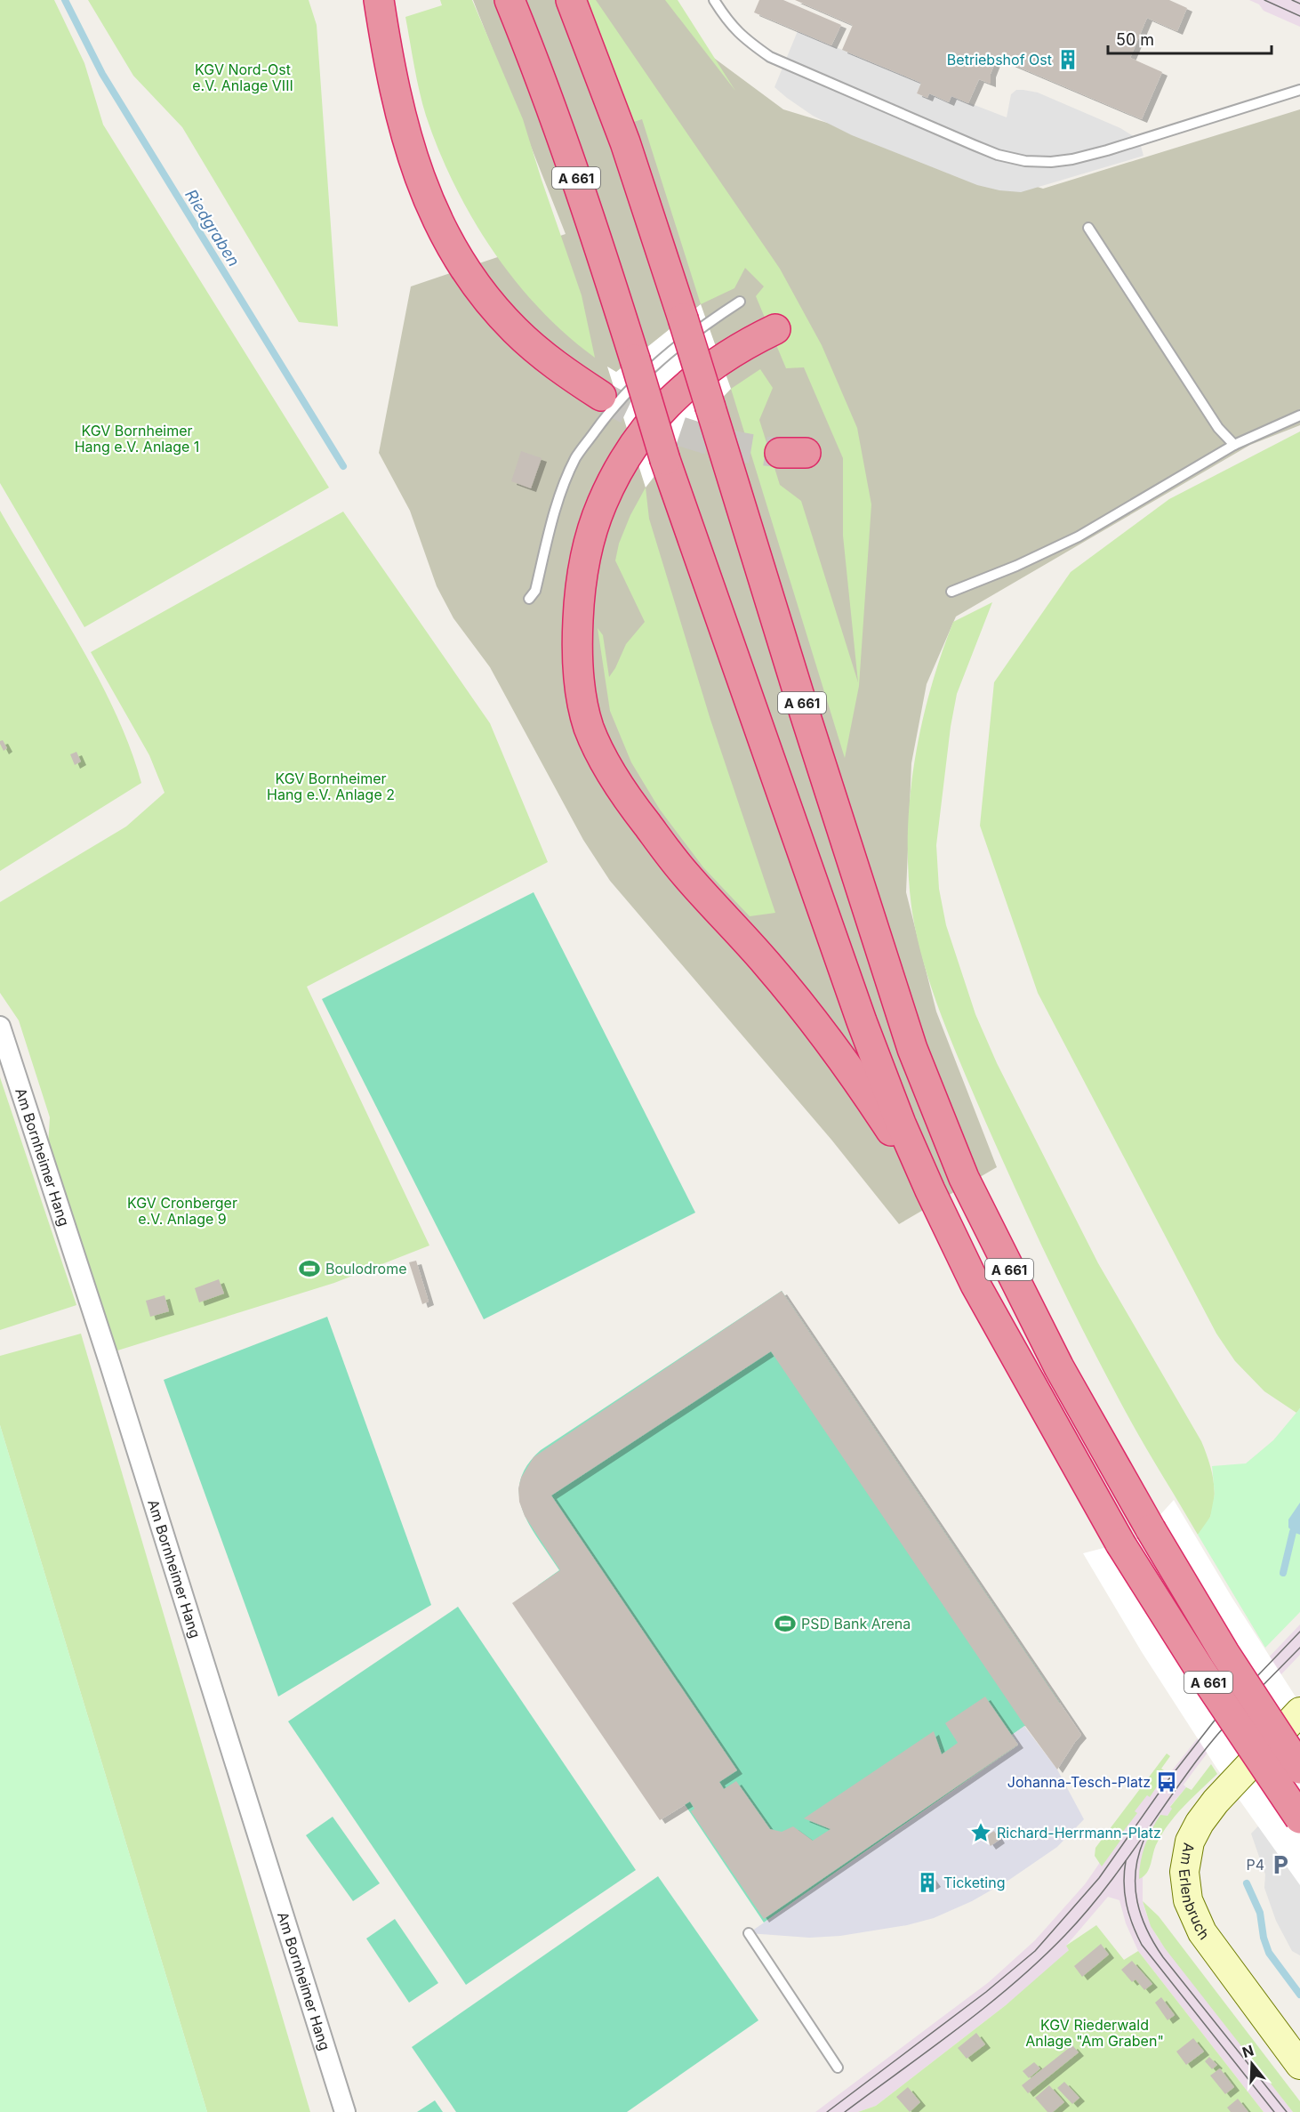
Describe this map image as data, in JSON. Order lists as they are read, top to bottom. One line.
{"streets":{"highway":["A 661"],"main road":["Am Erlenbruch"],"street":["Am Bornheimer Hang"]},"water":["Riedgraben"],"parks":["KGV Nord-Ost e.V. Anlage VIII","KGV Bornheimer Hang e.V. Anlage 1","KGV Bornheimer Hang e.V. Anlage 2","KGV Cronberger e.V. Anlage 9","KGV Riederwald Anlage \"Am Graben\""],"places":{"building":["Betriebshof Ost","Ticketing"],"sports":["Boulodrome","PSD Bank Arena"],"bus stop":["Johanna-Tesch-Platz"],"place":["Richard-Herrmann-Platz"],"parking":["P4"]},"scale_bar":"50 m","north":"top"}
